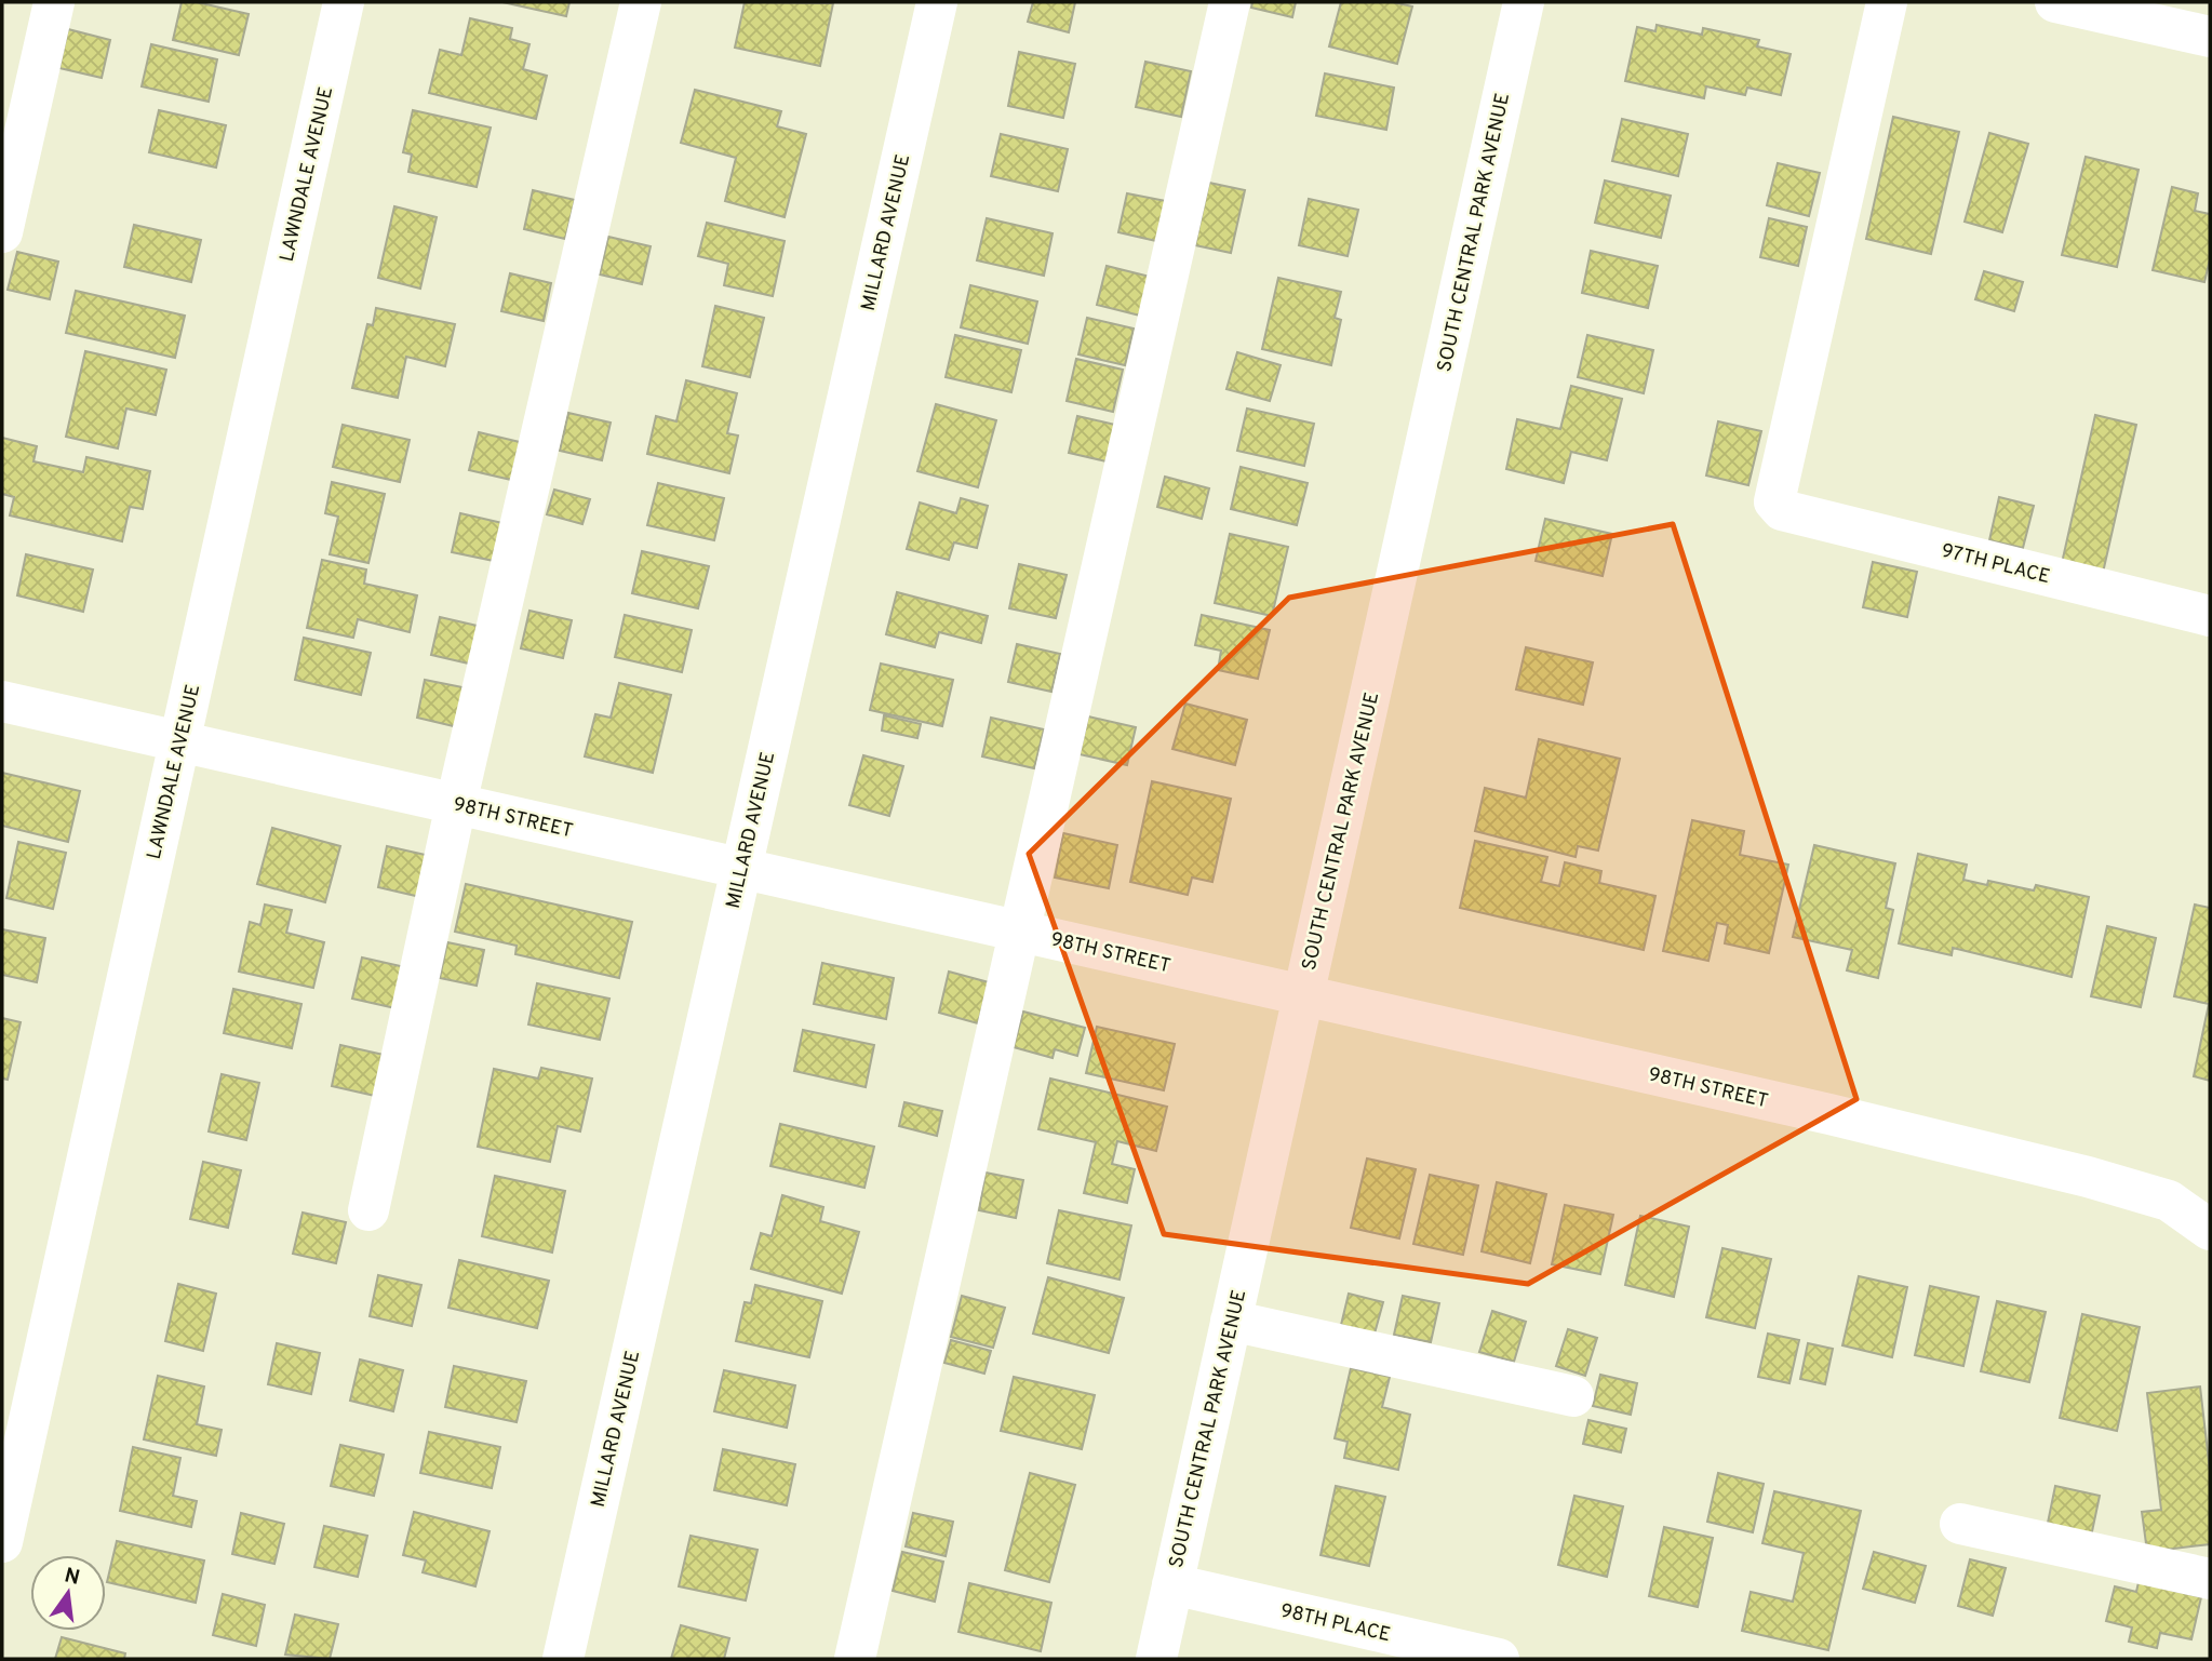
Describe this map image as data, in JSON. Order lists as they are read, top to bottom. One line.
{"streets":{"street":["LAWNDALE AVENUE","MILLARD AVENUE","SOUTH CENTRAL PARK AVENUE","97TH PLACE","98TH STREET","98TH PLACE"]},"crossings":[["LAWNDALE AVENUE","98TH STREET"],["MILLARD AVENUE","98TH STREET"],["SOUTH CENTRAL PARK AVENUE","98TH STREET"],["SOUTH CENTRAL PARK AVENUE","98TH PLACE"]],"north":"top"}
